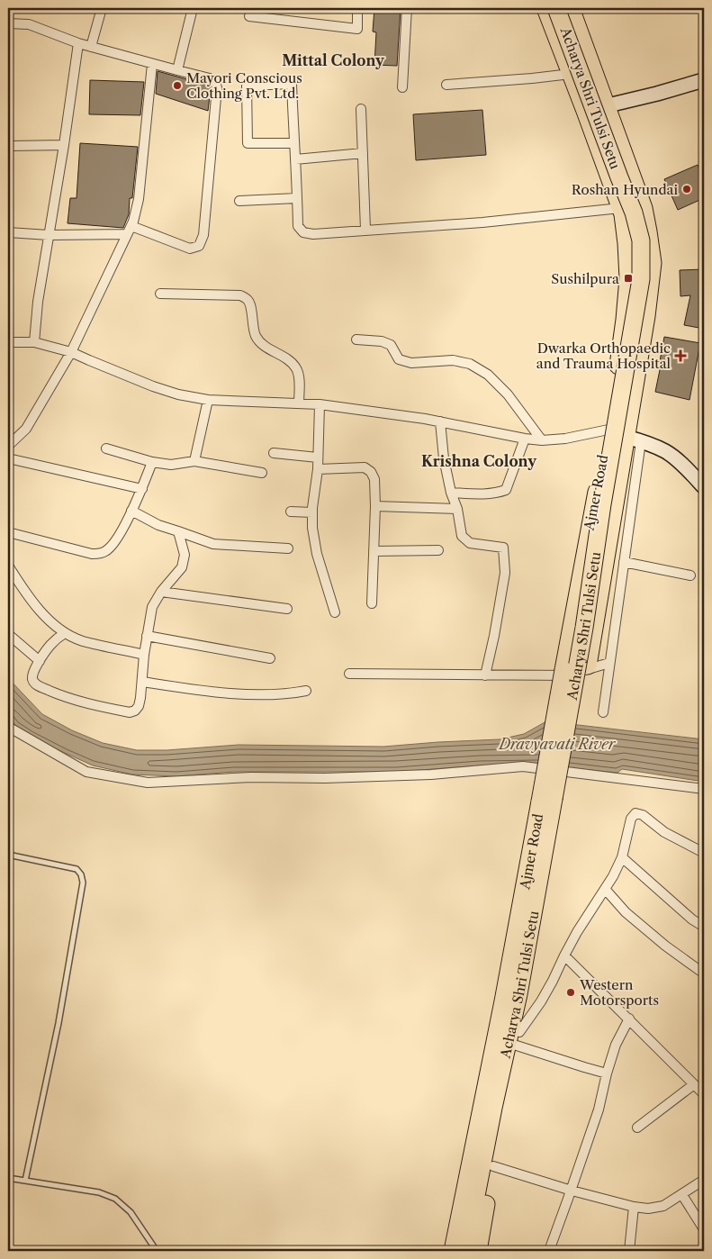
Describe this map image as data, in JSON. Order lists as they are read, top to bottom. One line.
{"streets":{"highway":["Acharya Shri Tulsi Setu","Ajmer Road"]},"districts":["Mittal Colony","Krishna Colony"],"water":["Dravyavati River"],"places":{"other":["Mayori Conscious Clothing Pvt. Ltd.","Roshan Hyundai","Western Motorsports"],"transit":["Sushilpura"],"health":["Dwarka Orthopaedic and Trauma Hospital"]}}
